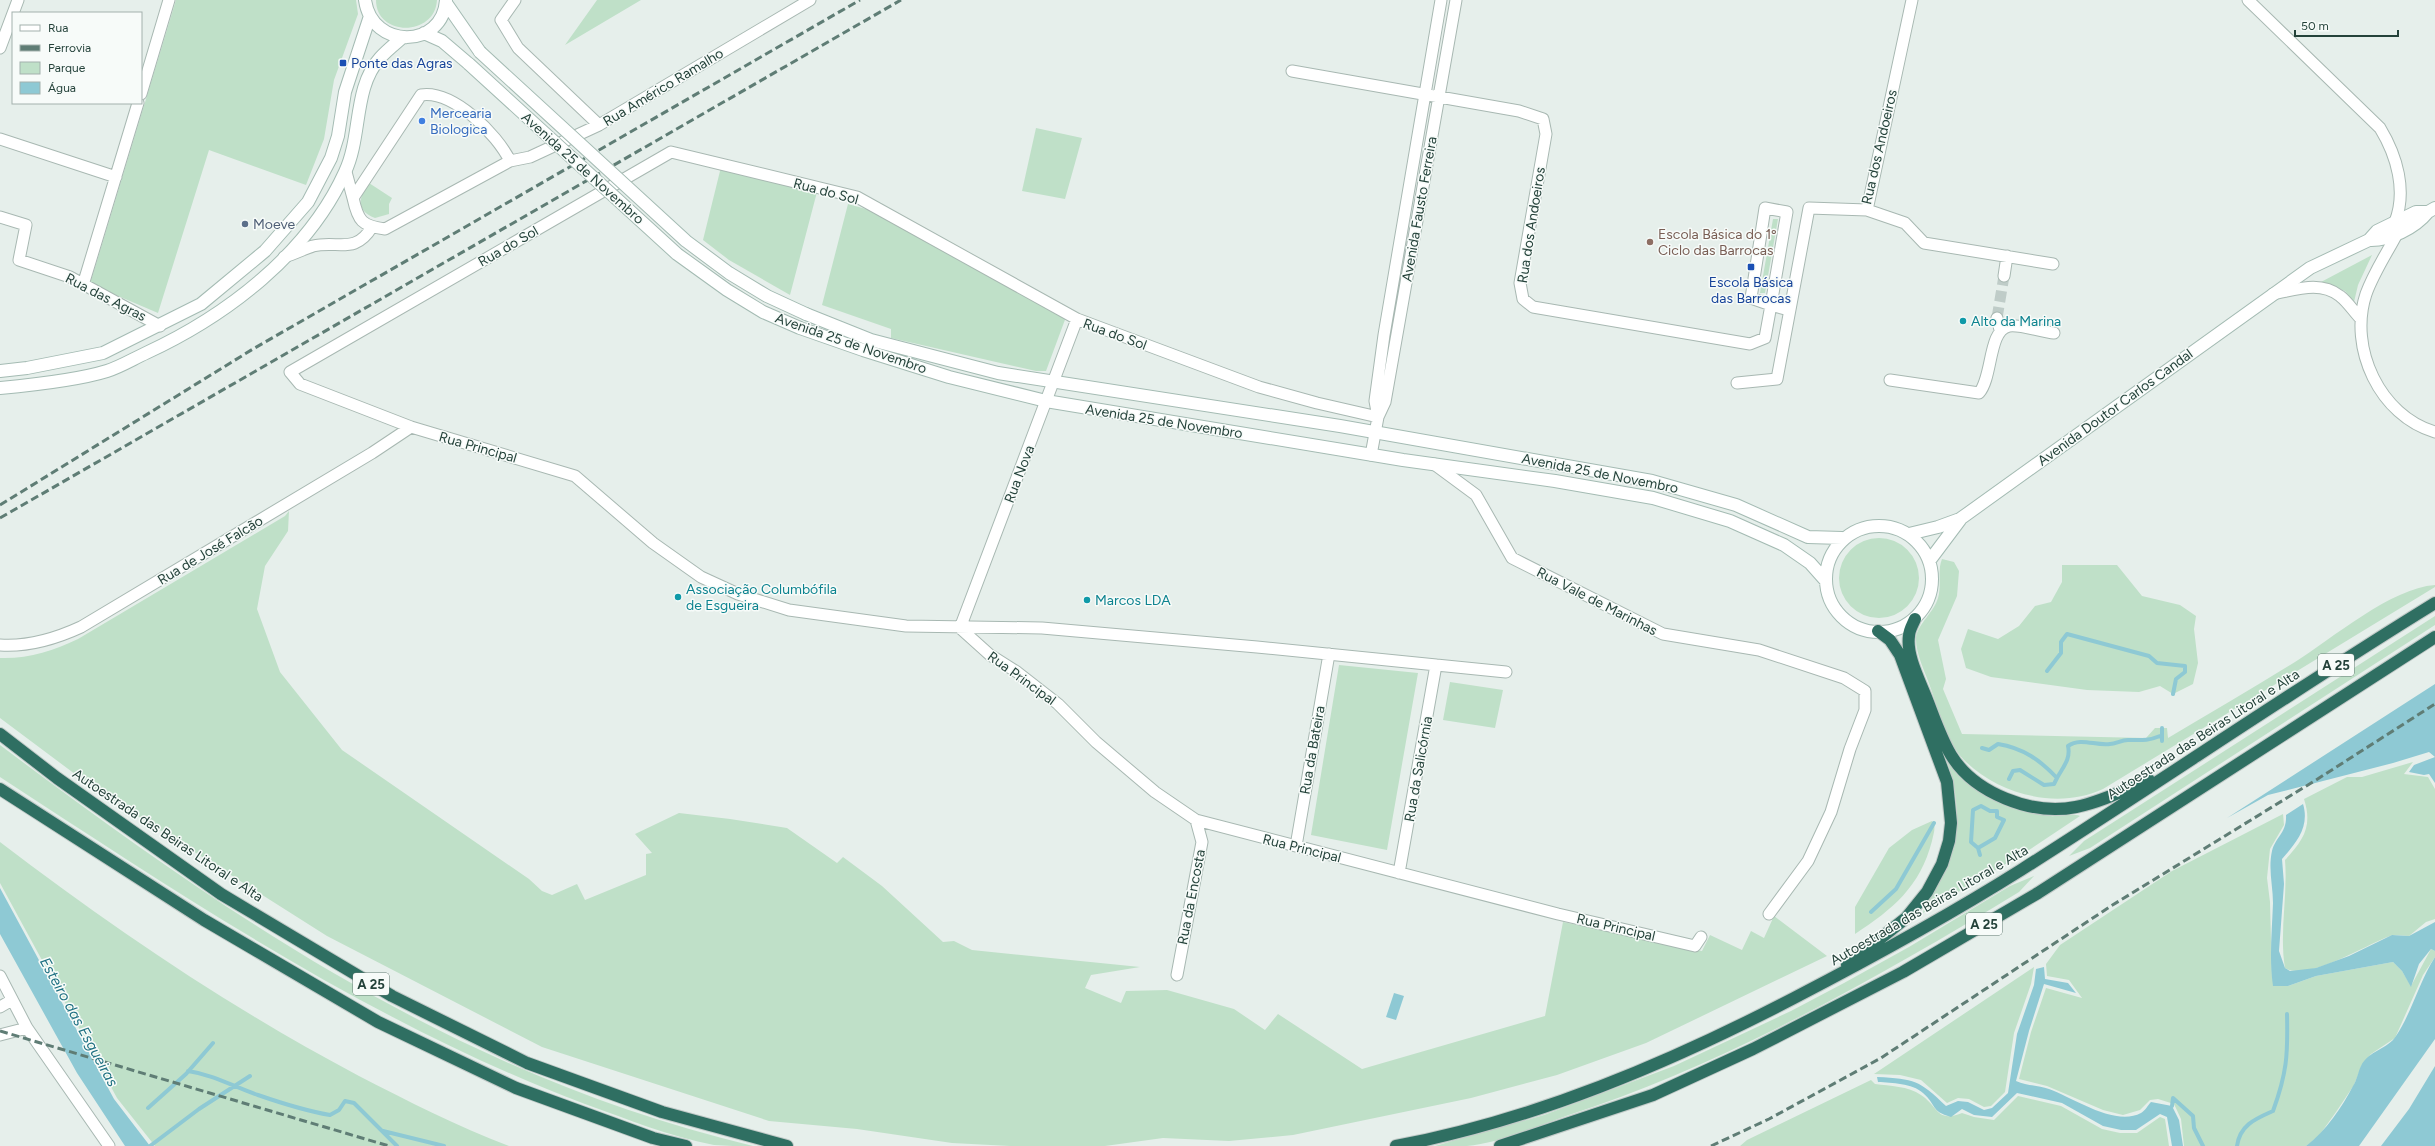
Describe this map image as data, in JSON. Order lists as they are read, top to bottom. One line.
{"streets":{"highway":["A 25","Autoestrada das Beiras Litoral e Alta"],"street":["Rua Américo Ramalho","Rua dos Andoeiros","Avenida 25 de Novembro","Rua do Sol","Avenida Fausto Ferreira","Rua das Agras","Avenida Doutor Carlos Candal","Rua Principal","Rua Nova","Rua de José Falcão","Rua Vale de Marinhas","Rua da Bateira","Rua da Salicórnia","Rua da Encosta"]},"crossings":[["Rua dos Andoeiros","Avenida Fausto Ferreira"],["Avenida 25 de Novembro","Avenida Fausto Ferreira"],["Avenida 25 de Novembro","Avenida Doutor Carlos Candal"],["Avenida 25 de Novembro","Rua Nova"],["Avenida 25 de Novembro","Rua Vale de Marinhas"],["Rua do Sol","Avenida Fausto Ferreira"],["Rua do Sol","Rua Principal"],["Rua do Sol","Rua Nova"],["Rua Principal","Rua Nova"],["Rua Principal","Rua de José Falcão"],["Rua Principal","Rua da Bateira"],["Rua Principal","Rua da Salicórnia"],["Rua Principal","Rua da Encosta"]],"water":["Esteiro das Esgueiras"],"places":{"transit":["Ponte das Agras","Escola Básica das Barrocas"],"other":["Mercearia Biologica","Moeve","Escola Básica do 1º Ciclo das Barrocas","Alto da Marina","Associação Columbófila de Esgueira","Marcos LDA"]},"legend":["Rua","Ferrovia","Parque","Água"],"scale_bar":"50 m"}
